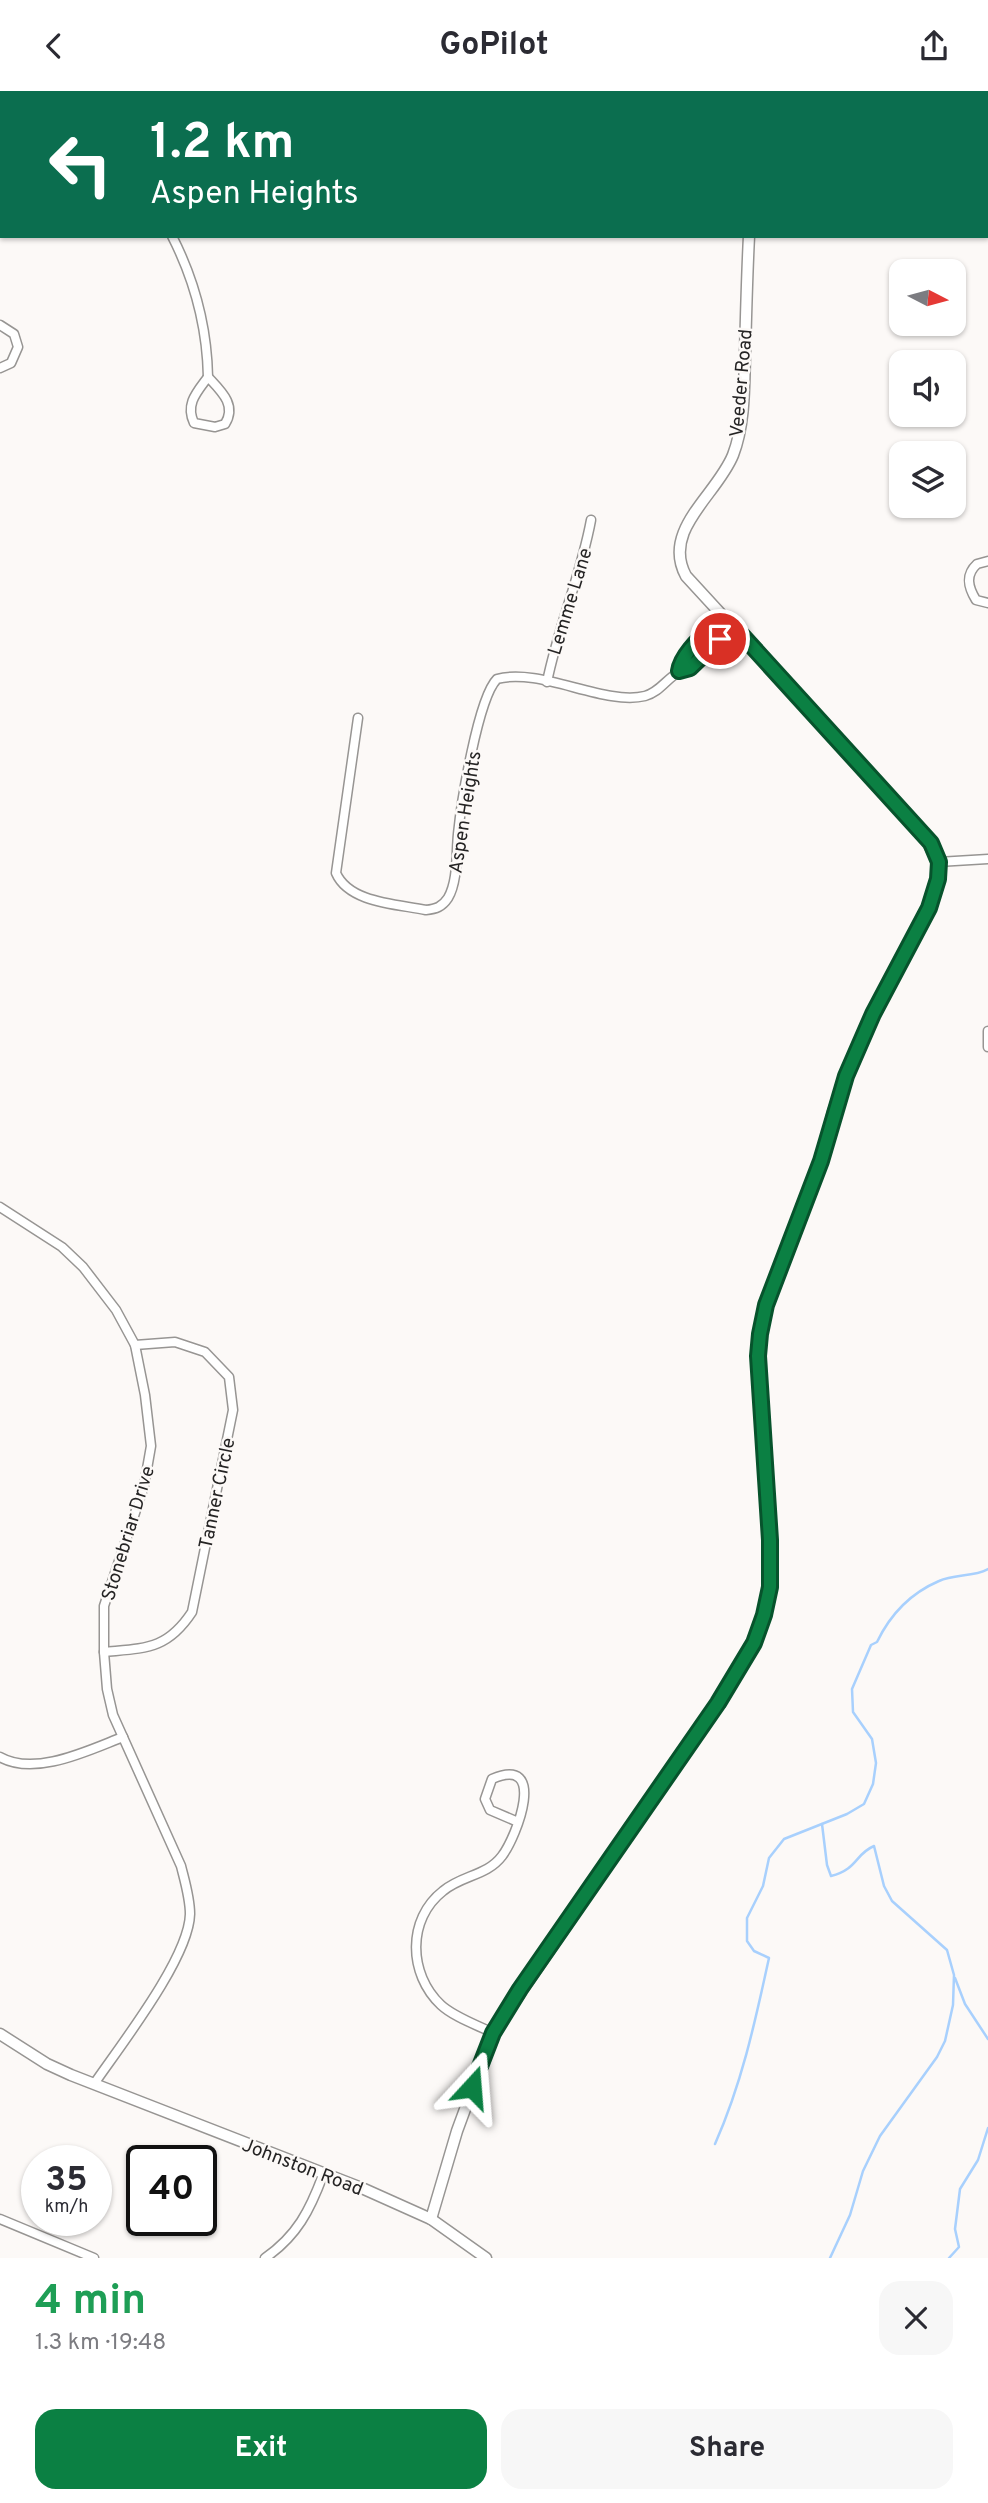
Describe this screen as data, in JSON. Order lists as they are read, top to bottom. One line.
{"streets":{"street":["Veeder Road","Lemme Lane","Aspen Heights","Tanner Circle","Stonebriar Drive","Johnston Road"]},"crossings":[["Veeder Road","Aspen Heights"],["Lemme Lane","Aspen Heights"],["Tanner Circle","Stonebriar Drive"],["Stonebriar Drive","Johnston Road"]],"north":"right","page":{"header":"GoPilot","turn":["1.2 km","Aspen Heights"],"speed":"35 km/h","limit":"40","heading":["4 min","1.3 km · 19:48"],"buttons":["Exit","Share"]}}
